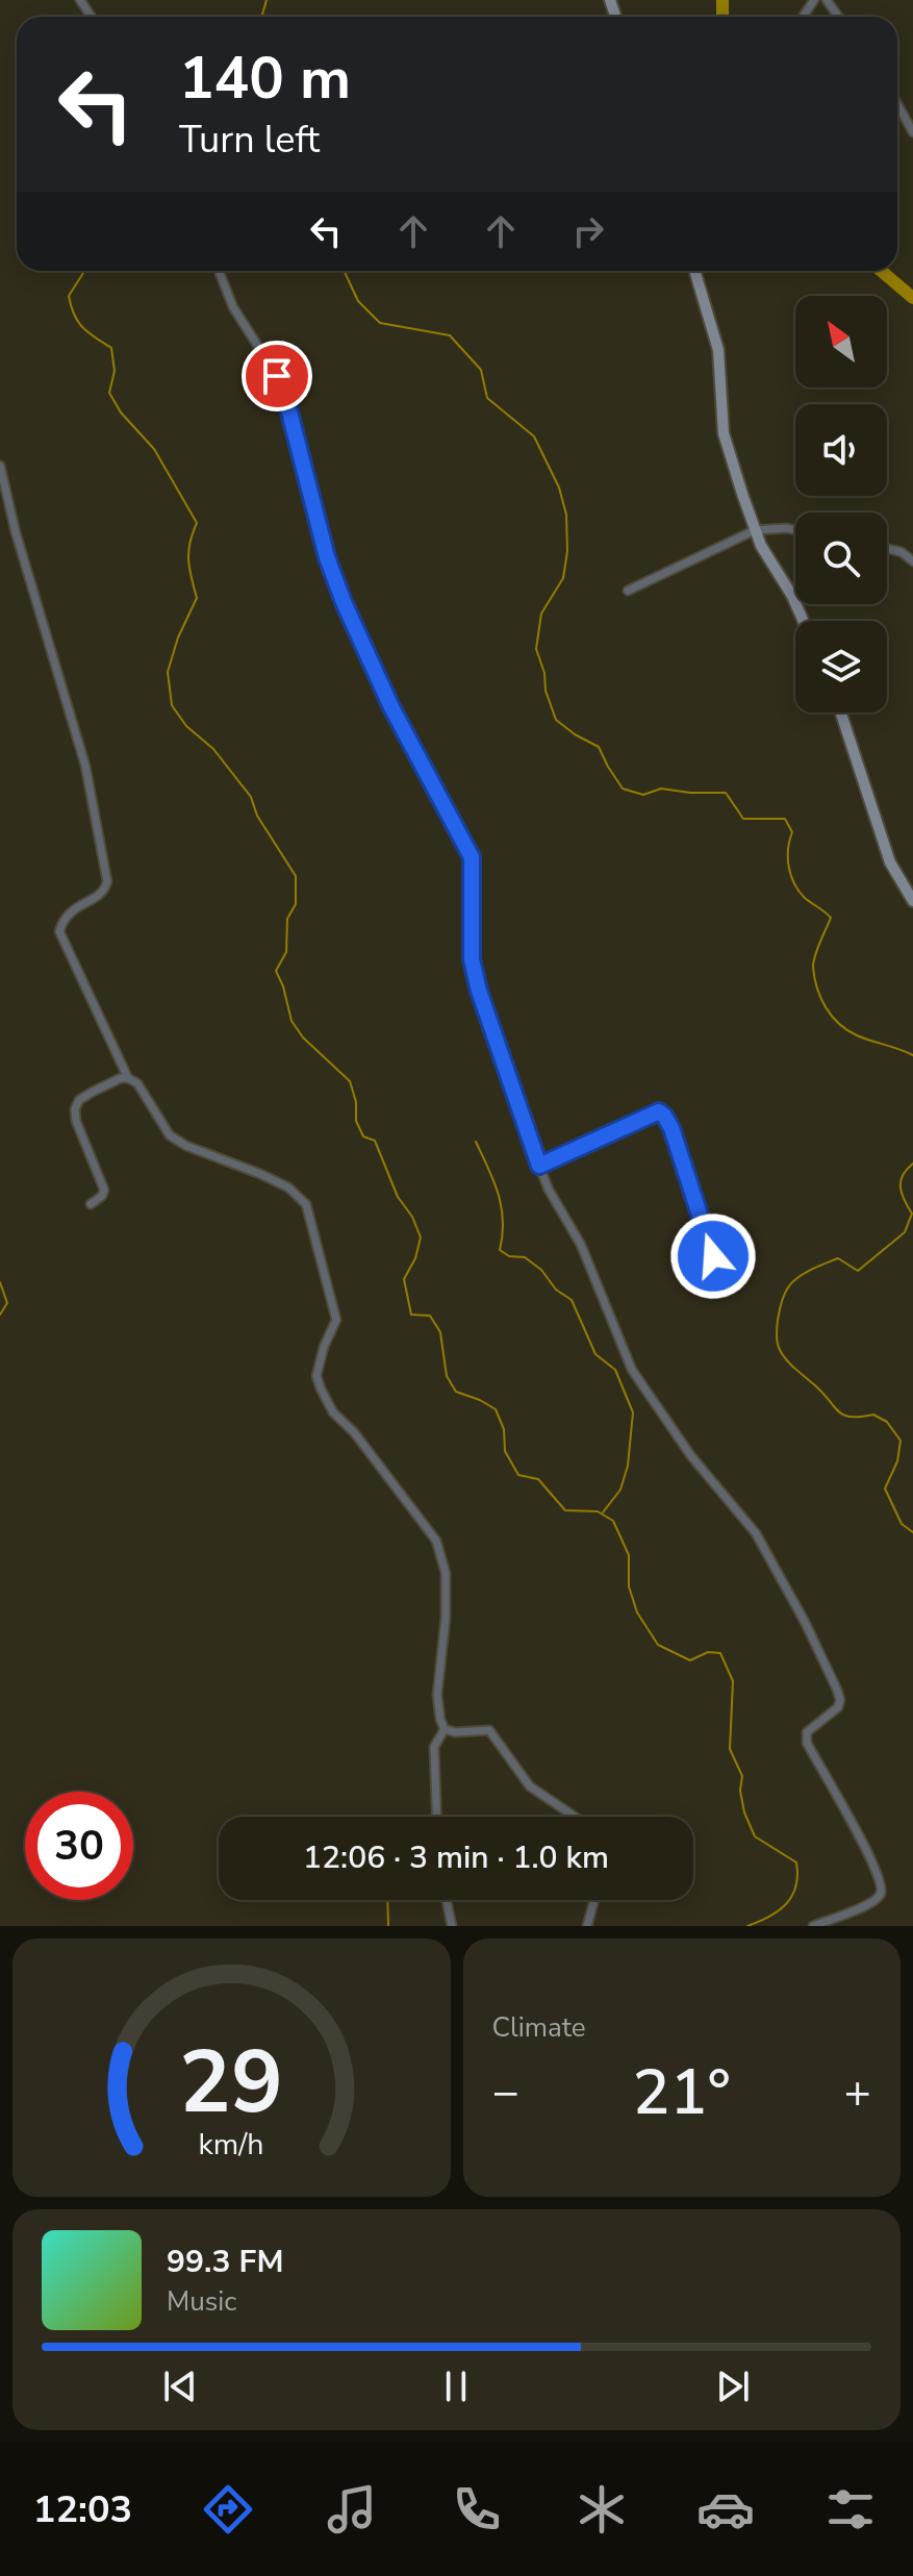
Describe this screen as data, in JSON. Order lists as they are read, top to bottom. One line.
{"north":"top left","page":{"turn":["140 m","Turn left"],"limit":"30","trip":"12:06 · 3 min · 1.0 km","tile":"Climate","heat":["−","21°","+"],"song":["99.3 FM","Music"],"tabs":"12:03","gauge":["29","km/h"]}}
